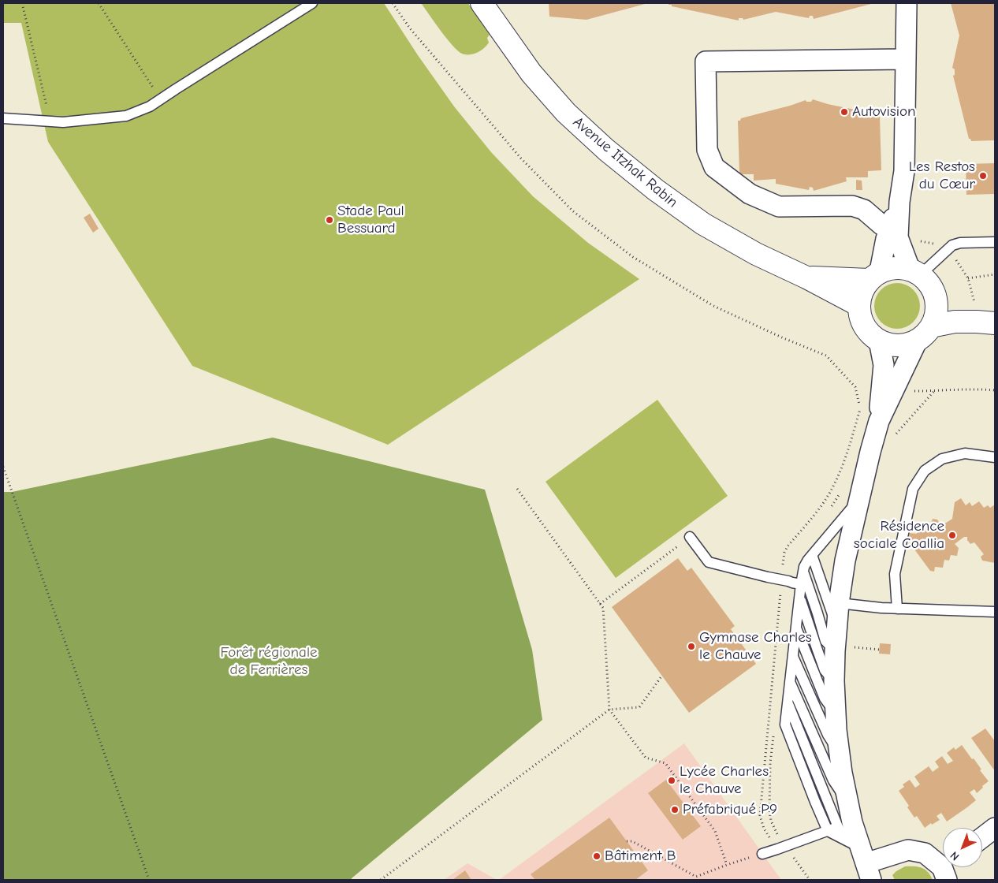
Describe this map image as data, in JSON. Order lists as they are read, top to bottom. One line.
{"streets":{"main road":["Avenue Itzhak Rabin"]},"parks":["Forêt régionale de Ferrières"],"places":["Autovision","Les Restos du Cœur","Stade Paul Bessuard","Résidence sociale Coallia","Gymnase Charles le Chauve","Lycée Charles le Chauve","Préfabriqué P9","Bâtiment B"],"north":"bottom left"}
